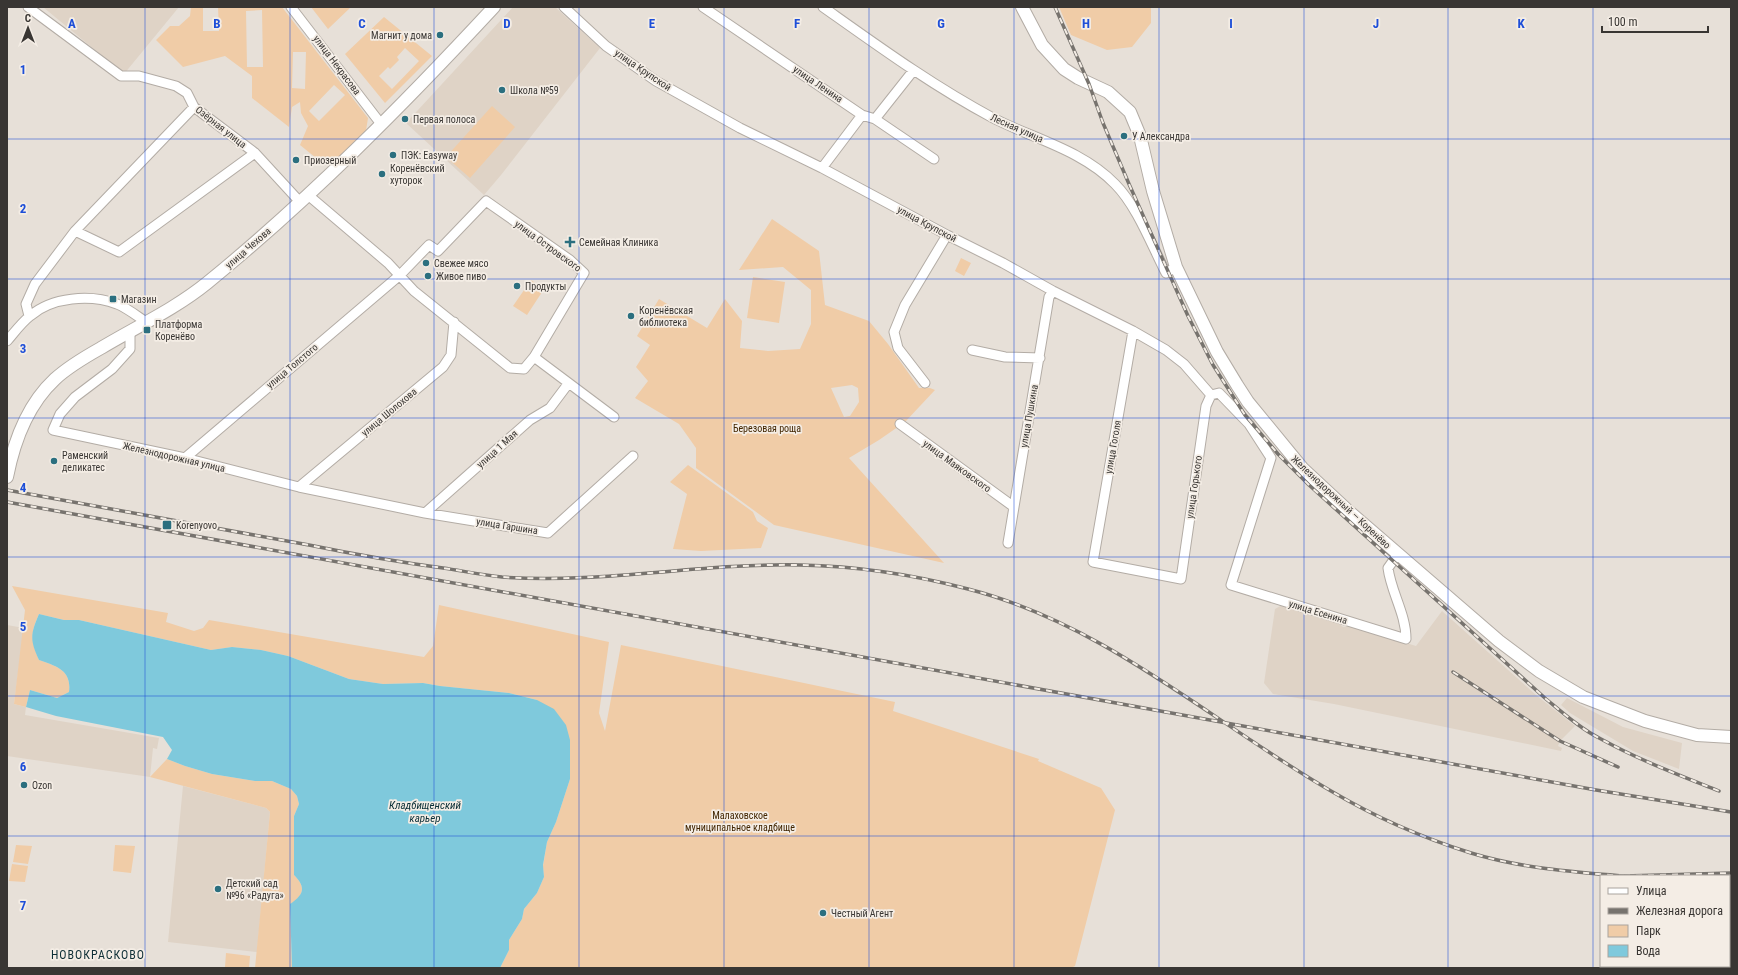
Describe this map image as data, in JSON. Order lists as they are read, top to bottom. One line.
{"streets":{"main road":["улица Чехова","Железнодорожный — Коренёво"],"street":["улица Некрасова","улица Крупской","улица Ленина","Озёрная улица","Лесная улица","улица Островского","улица Толстого","улица Шолохова","улица Пушкина","улица Гоголя","улица 1 Мая","Железнодорожная улица","улица Маяковского","улица Горького","улица Гаршина","улица Есенина"]},"crossings":[["улица Некрасова","улица Чехова"],["улица Крупской","улица Пушкина"],["улица Крупской","улица Гоголя"],["улица Крупской","улица Горького"],["улица Крупской","улица Есенина"],["Озёрная улица","улица Островского"],["Озёрная улица","улица Чехова"],["Лесная улица","Железнодорожный — Коренёво"],["улица Островского","улица Чехова"],["улица Островского","улица Толстого"],["улица Островского","улица Шолохова"],["улица Чехова","Железнодорожная улица"],["улица Толстого","Железнодорожная улица"],["улица Шолохова","Железнодорожная улица"],["улица Пушкина","улица Маяковского"],["улица Гоголя","улица Горького"],["улица 1 Мая","Железнодорожная улица"],["улица 1 Мая","улица Гаршина"],["Железнодорожная улица","улица Гаршина"],["Железнодорожный — Коренёво","улица Есенина"]],"districts":["НОВОКРАСКОВО"],"water":["Кладбищенский карьер"],"parks":["Березовая роща","Малаховское муниципальное кладбище"],"places":{"other":["Магнит у дома","Школа №59","Первая полоса","У Александра","ПЭК: Easyway","Приозерный","Коренёвский хуторок","Свежее мясо","Живое пиво","Продукты","Коренёвская библиотека","Раменский деликатес","Ozon","Детский сад №96 «Радуга»","Честный Агент"],"health":["Семейная Клиника"],"transit":["Магазин","Платформа Коренёво","Korenyovo"]},"legend":["Улица","Железная дорога","Парк","Вода"],"scale_bar":"100 m","north":"top","grid":{"columns":["A","B","C","D","E","F","G","H","I","J","K"],"rows":["1","2","3","4","5","6","7"]}}
